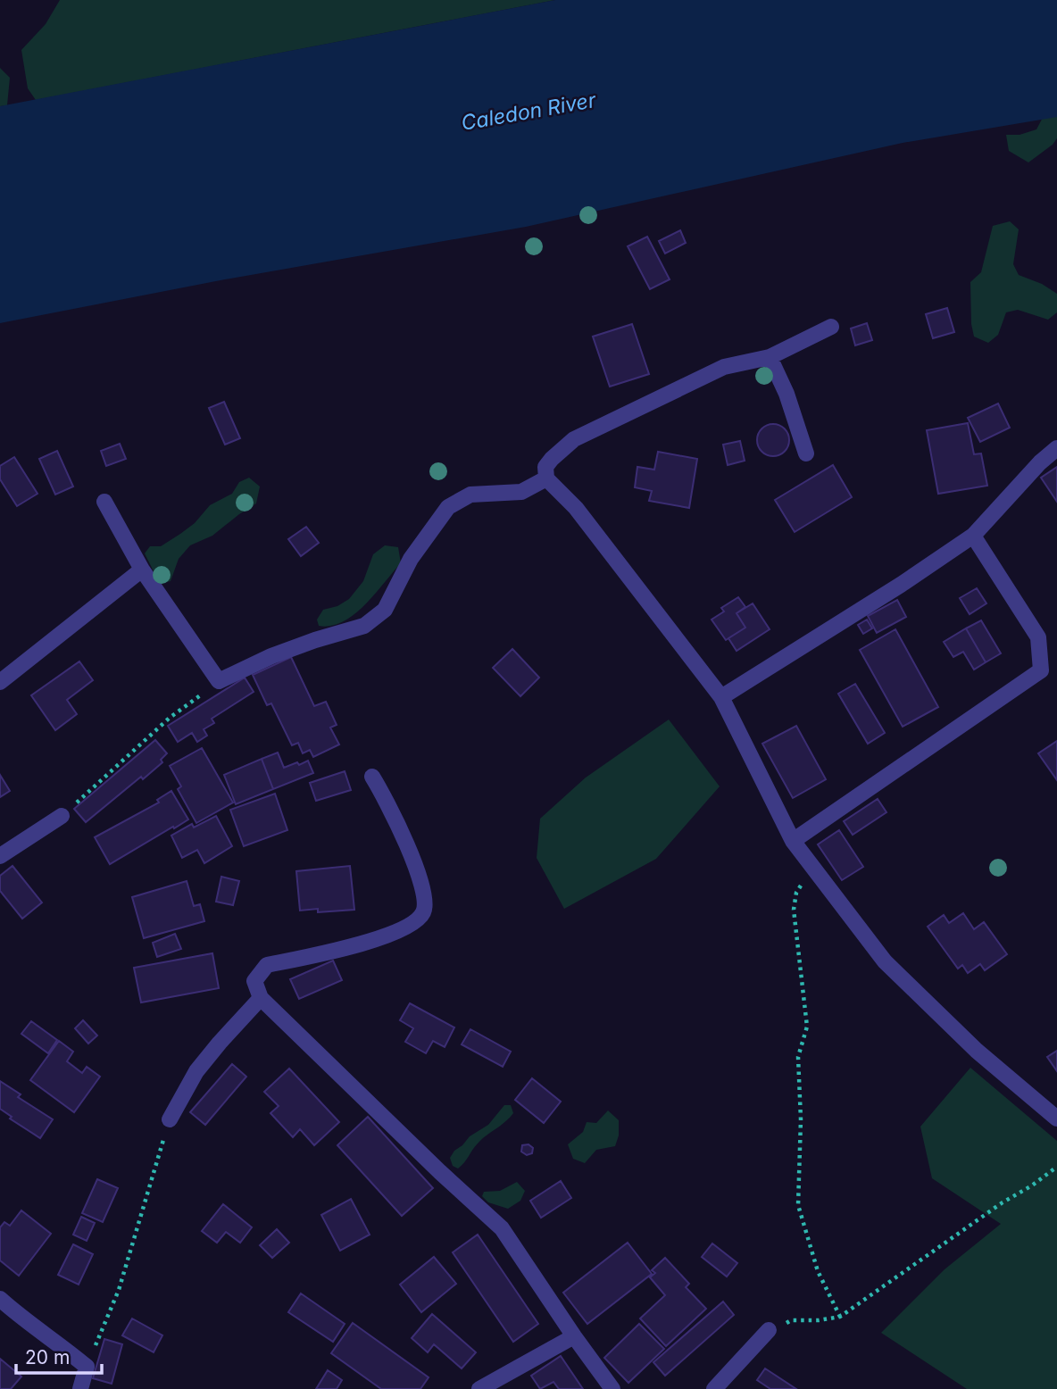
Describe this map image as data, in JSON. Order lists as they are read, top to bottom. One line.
{"water":["Caledon River"],"scale_bar":"20 m"}
